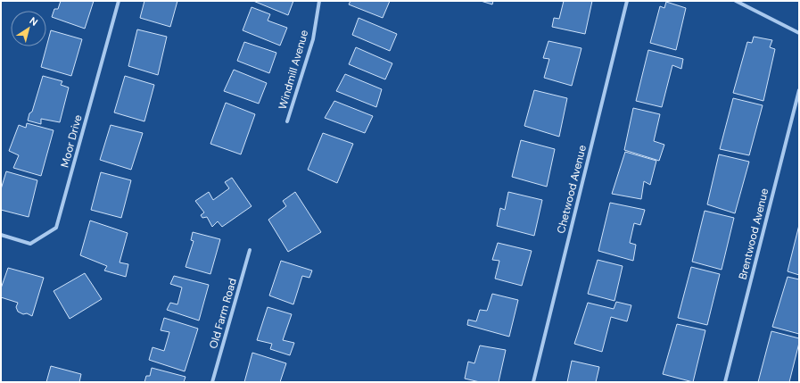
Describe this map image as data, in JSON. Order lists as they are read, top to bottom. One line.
{"streets":{"street":["Windmill Avenue","Moor Drive","Chetwood Avenue","Brentwood Avenue","Old Farm Road"]},"north":"top right"}
